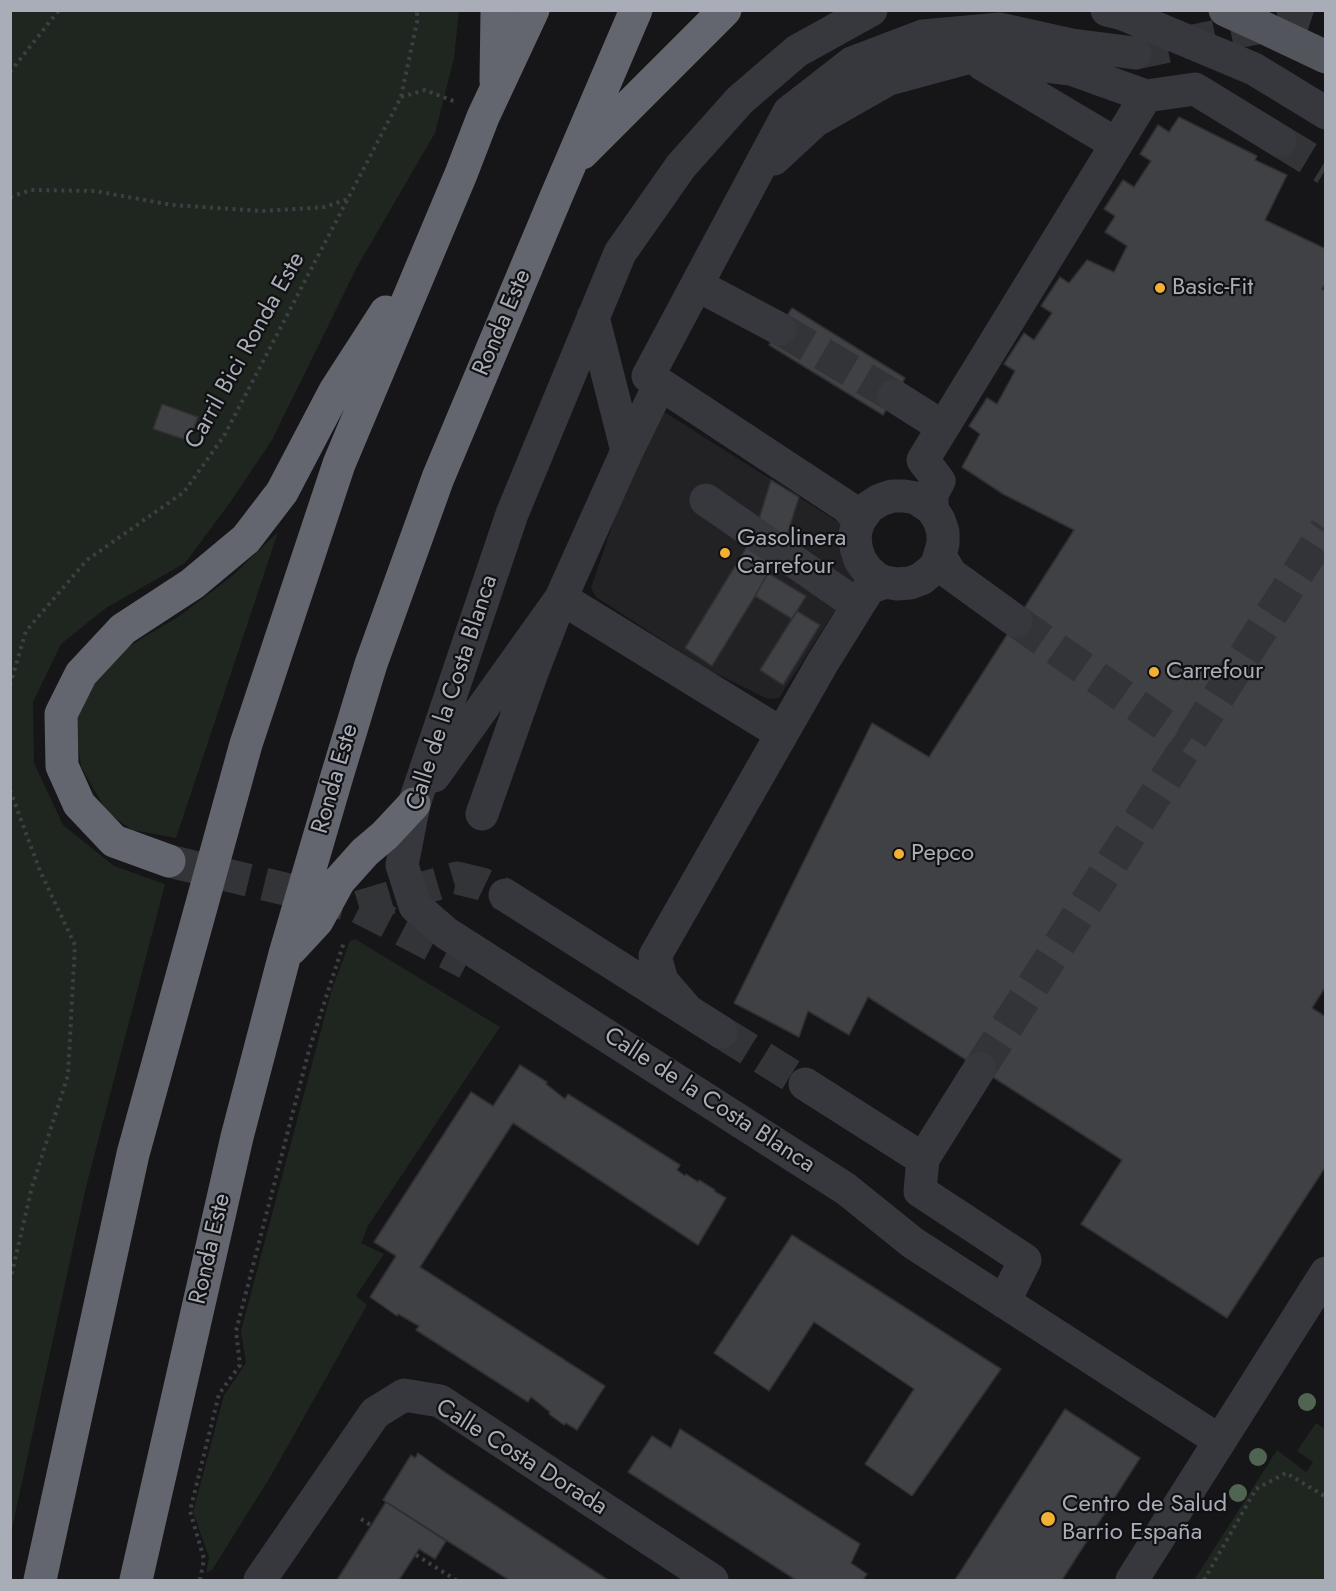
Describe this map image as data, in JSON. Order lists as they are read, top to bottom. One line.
{"streets":{"highway":["Ronda Este"],"street":["Calle de la Costa Blanca","Calle Costa Dorada"],"path":["Carril Bici Ronda Este"]},"places":["Basic-Fit","Gasolinera Carrefour","Carrefour","Pepco","Centro de Salud Barrio España"]}
